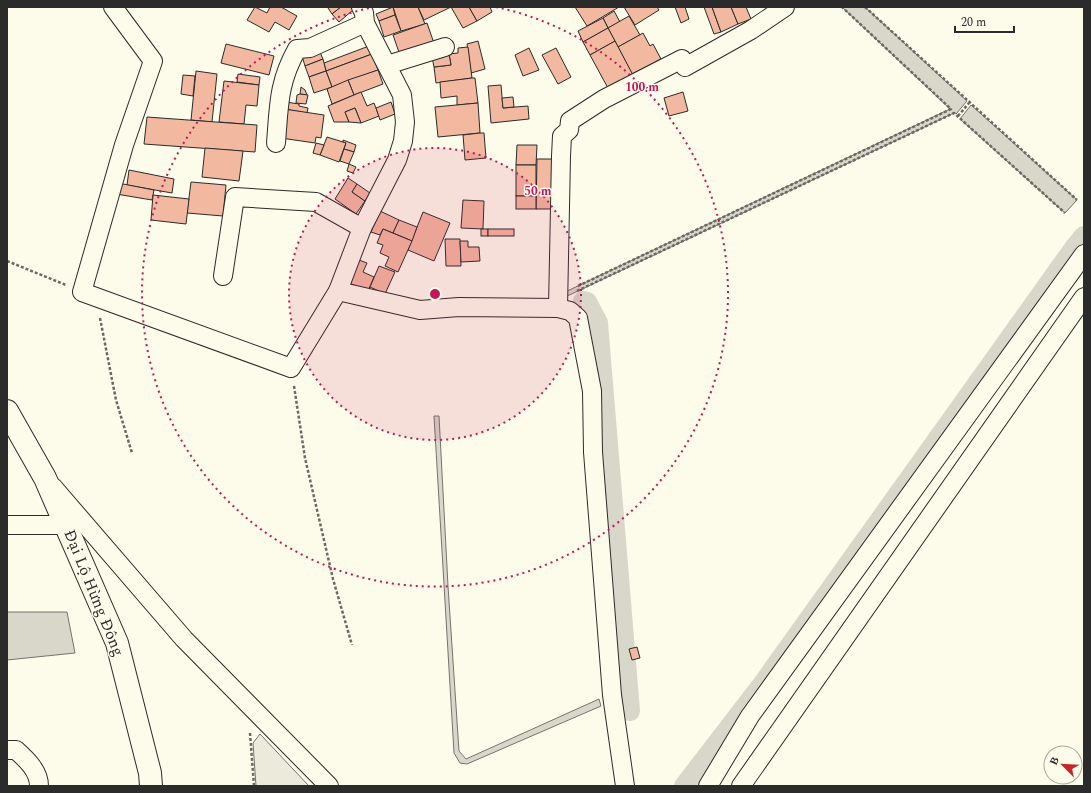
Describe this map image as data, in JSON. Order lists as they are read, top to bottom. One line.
{"streets":{"street":["Đại Lộ Hừng Đông"]},"scale_bar":"20 m","north":"top left","rings":["100 m","50 m"]}
